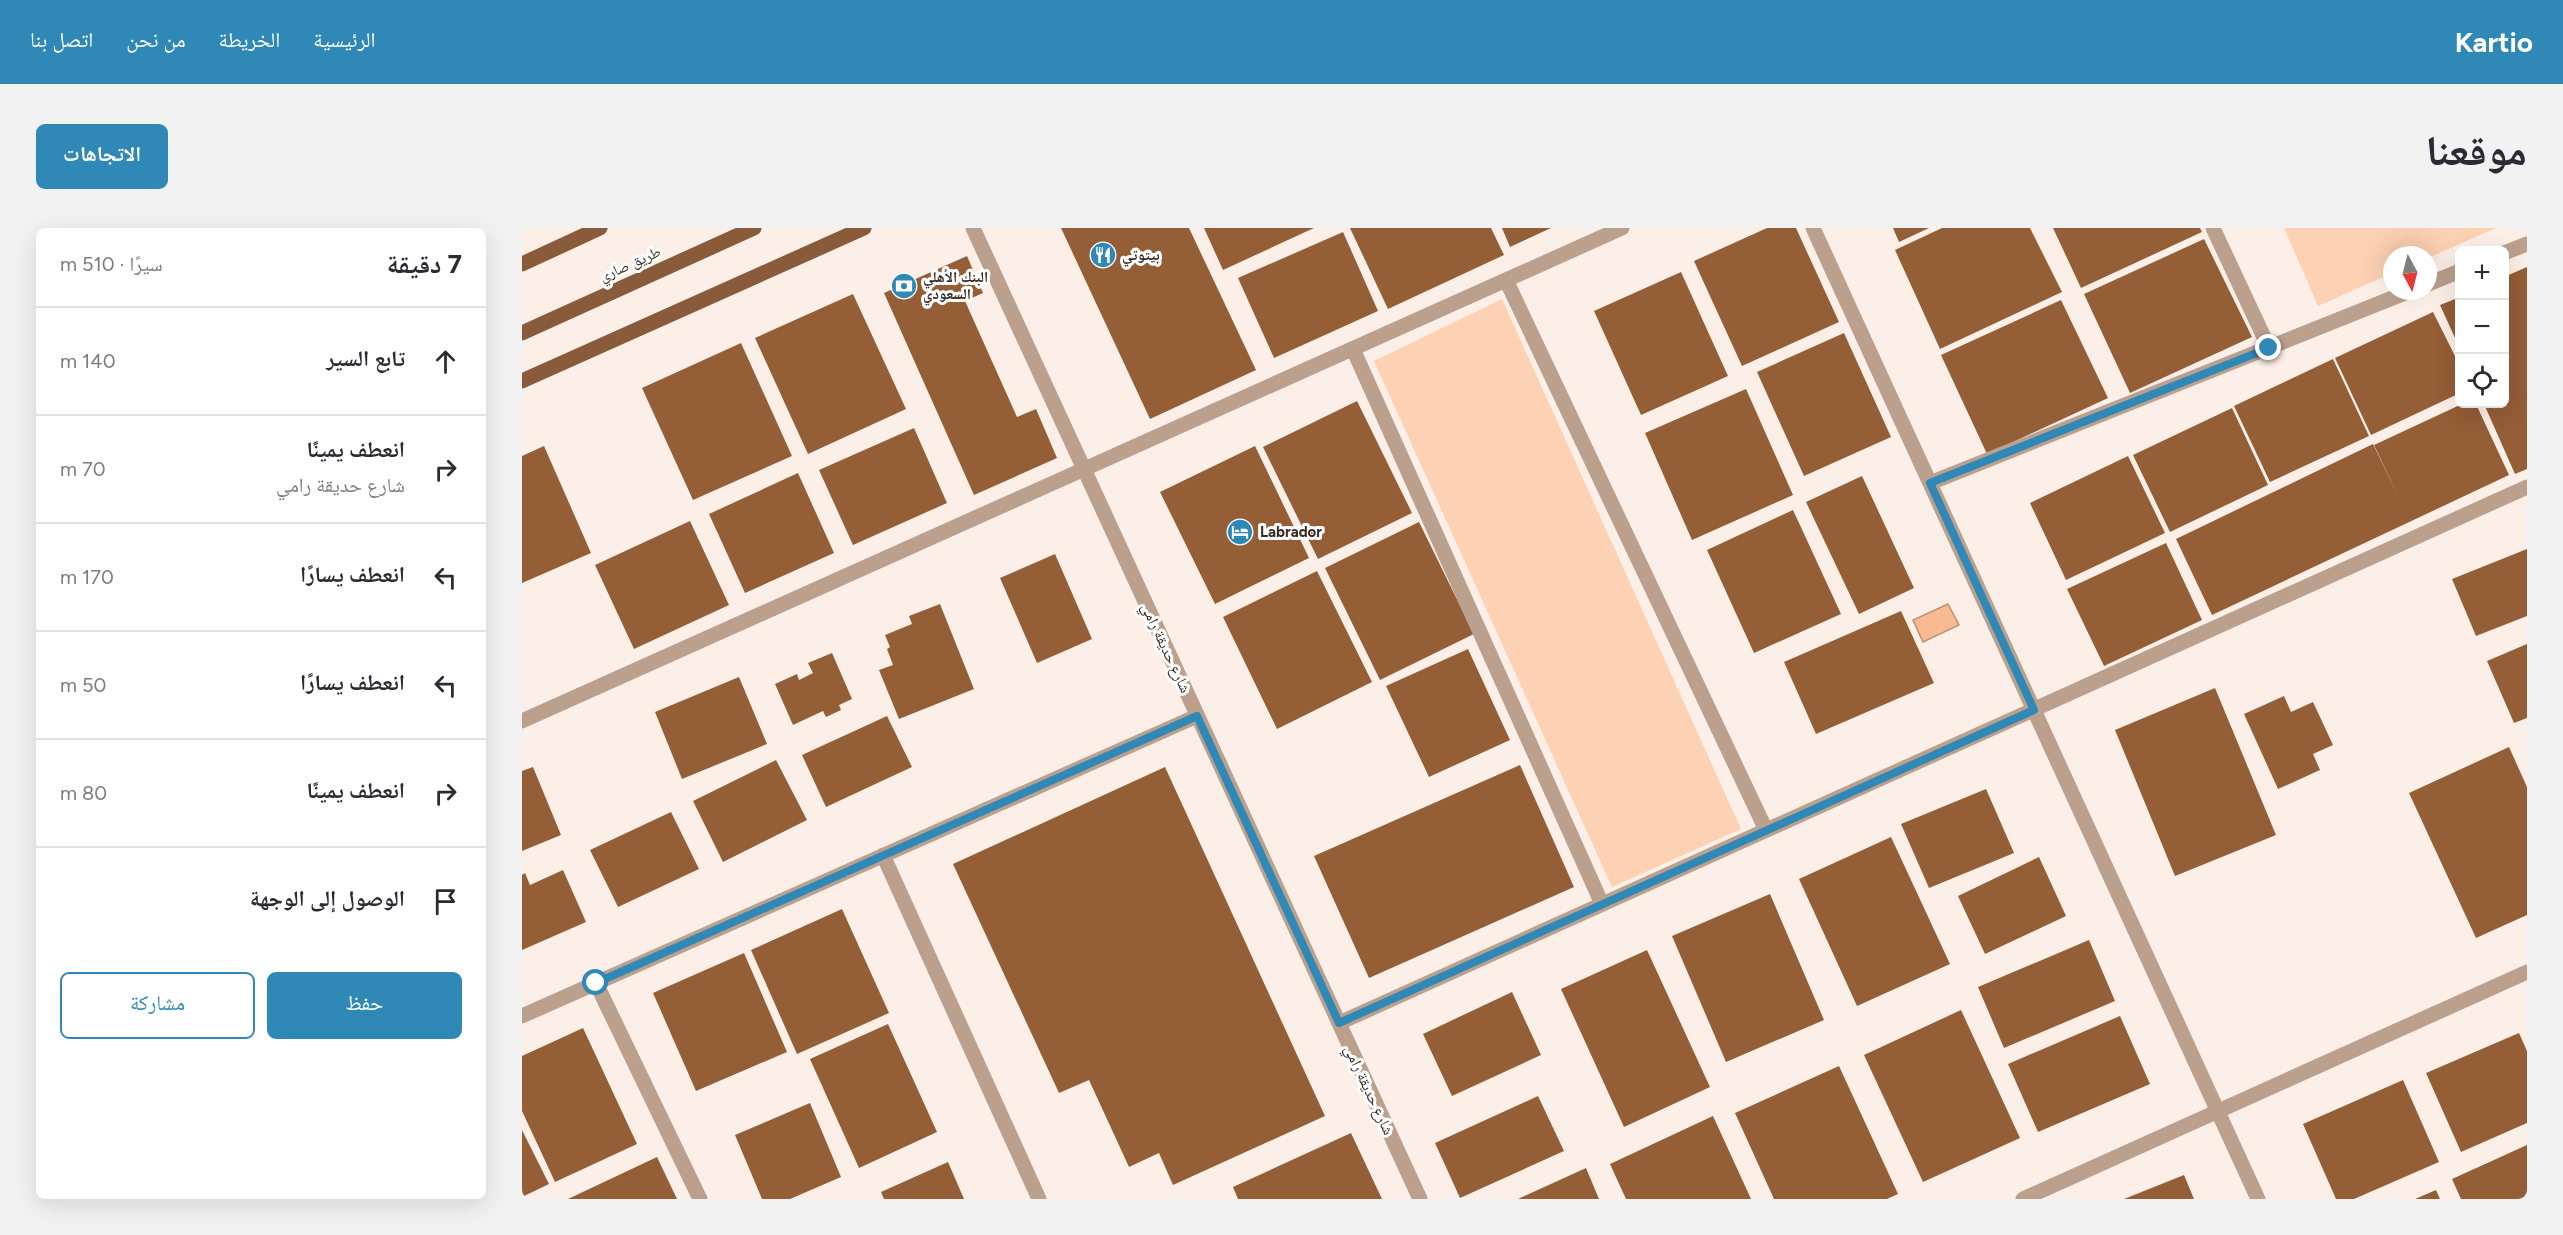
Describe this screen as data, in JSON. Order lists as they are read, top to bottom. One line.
{"streets":{"main road":["طريق صاري"],"street":["شارع حديقة رامي"]},"places":{"restaurant":["بيتوتي"],"bank":["البنك الأهلي السعودي"],"hotel":["Labrador"]},"north":"bottom","page":{"header":"Kartio","nav":["الرئيسية","الخريطة","من نحن","اتصل بنا"],"title":"موقعنا","buttons":["الاتجاهات",["حفظ","مشاركة"]],"heading":["7 دقيقة","سيرًا · 510 m"],"map_buttons":["+","−"],"list":[["تابع السير","140 m"],["انعطف يمينًا","شارع حديقة رامي","70 m"],["انعطف يسارًا","170 m"],["انعطف يسارًا","50 m"],["انعطف يمينًا","80 m"],"الوصول إلى الوجهة"]}}
